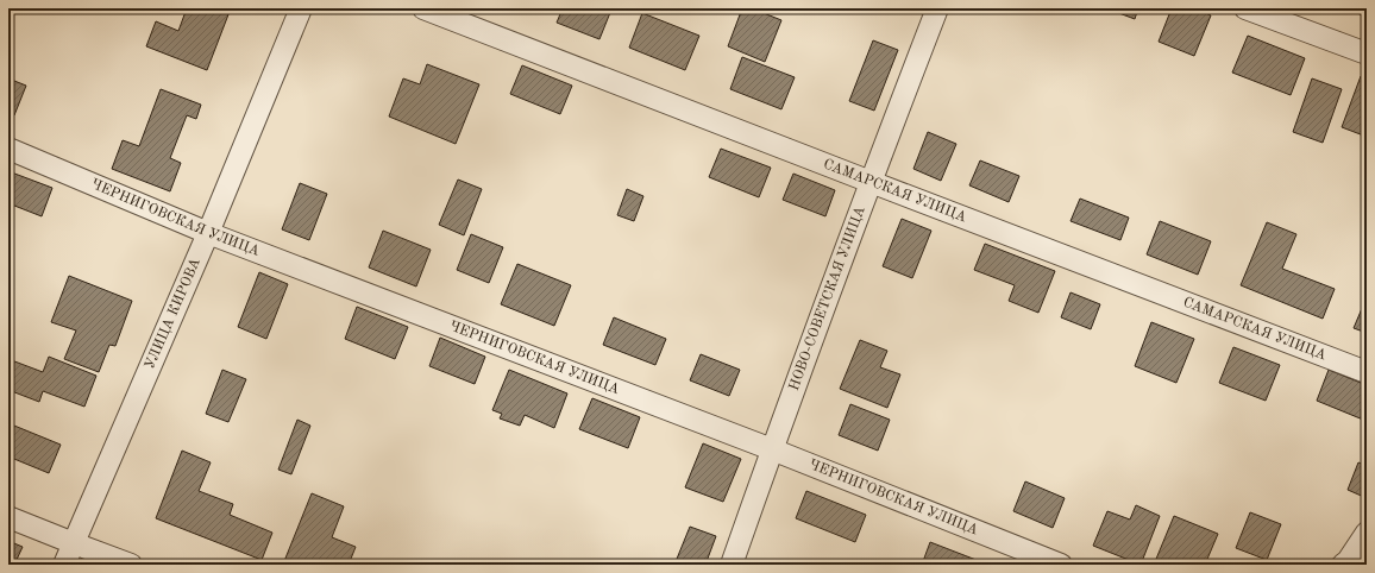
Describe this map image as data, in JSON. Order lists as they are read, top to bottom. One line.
{"streets":{"street":["САМАРСКАЯ УЛИЦА","ЧЕРНИГОВСКАЯ УЛИЦА","НОВО-СОВЕТСКАЯ УЛИЦА","УЛИЦА КИРОВА"]},"crossings":[["САМАРСКАЯ УЛИЦА","НОВО-СОВЕТСКАЯ УЛИЦА"],["ЧЕРНИГОВСКАЯ УЛИЦА","НОВО-СОВЕТСКАЯ УЛИЦА"],["ЧЕРНИГОВСКАЯ УЛИЦА","УЛИЦА КИРОВА"]]}
